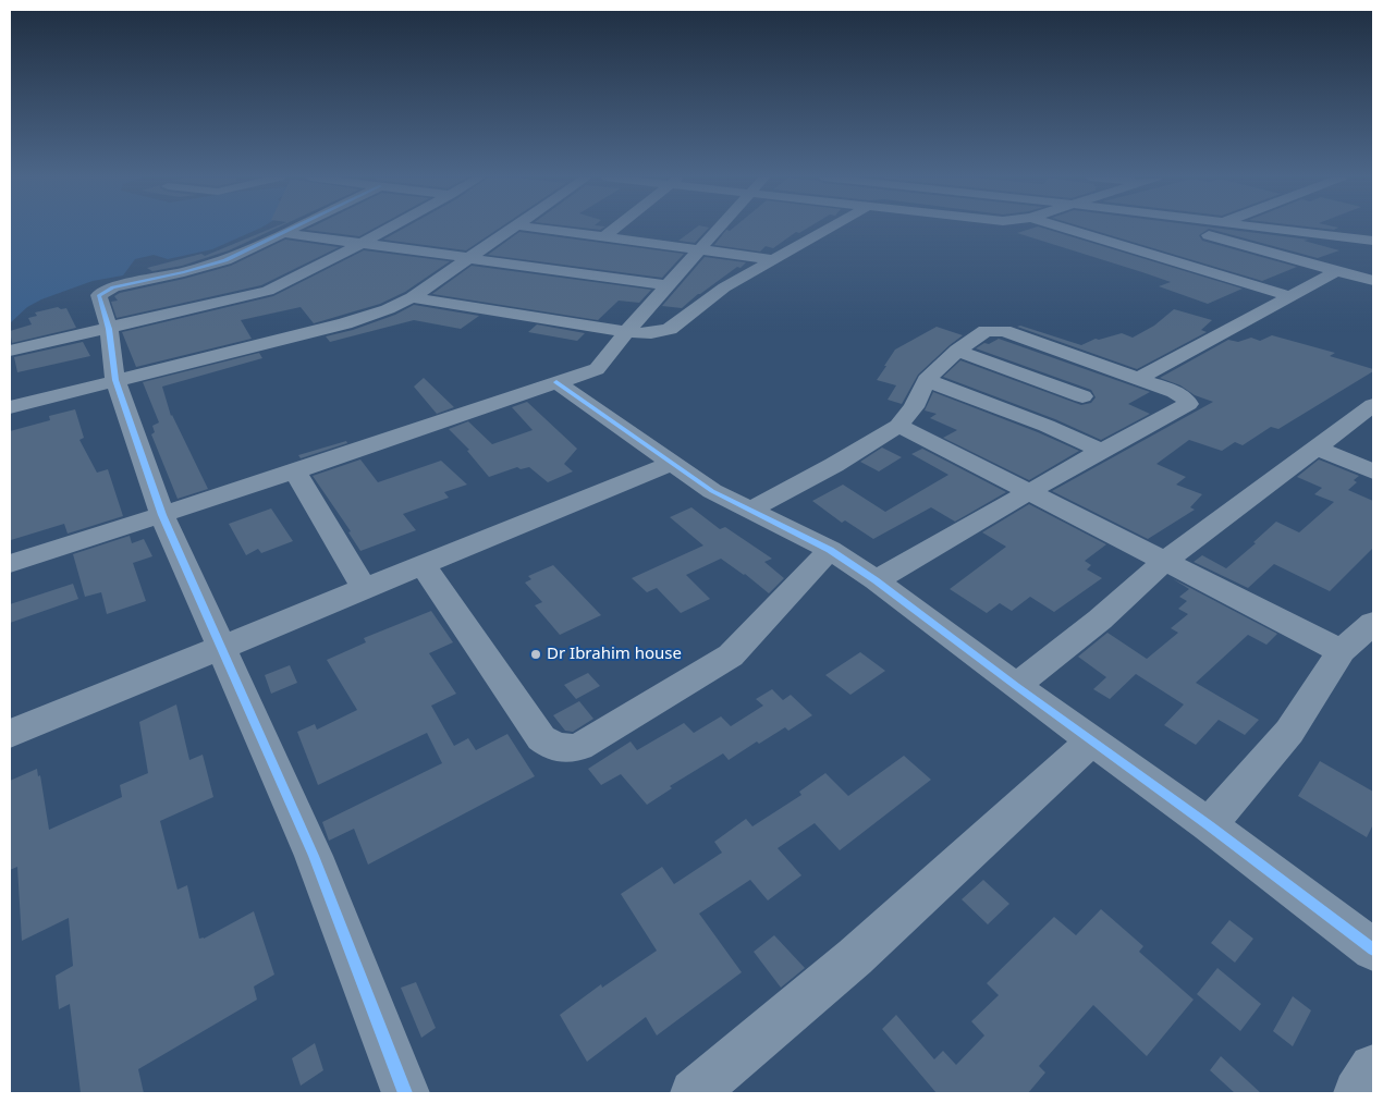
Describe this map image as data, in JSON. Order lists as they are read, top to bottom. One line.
{"places":["Dr Ibrahim house"]}
